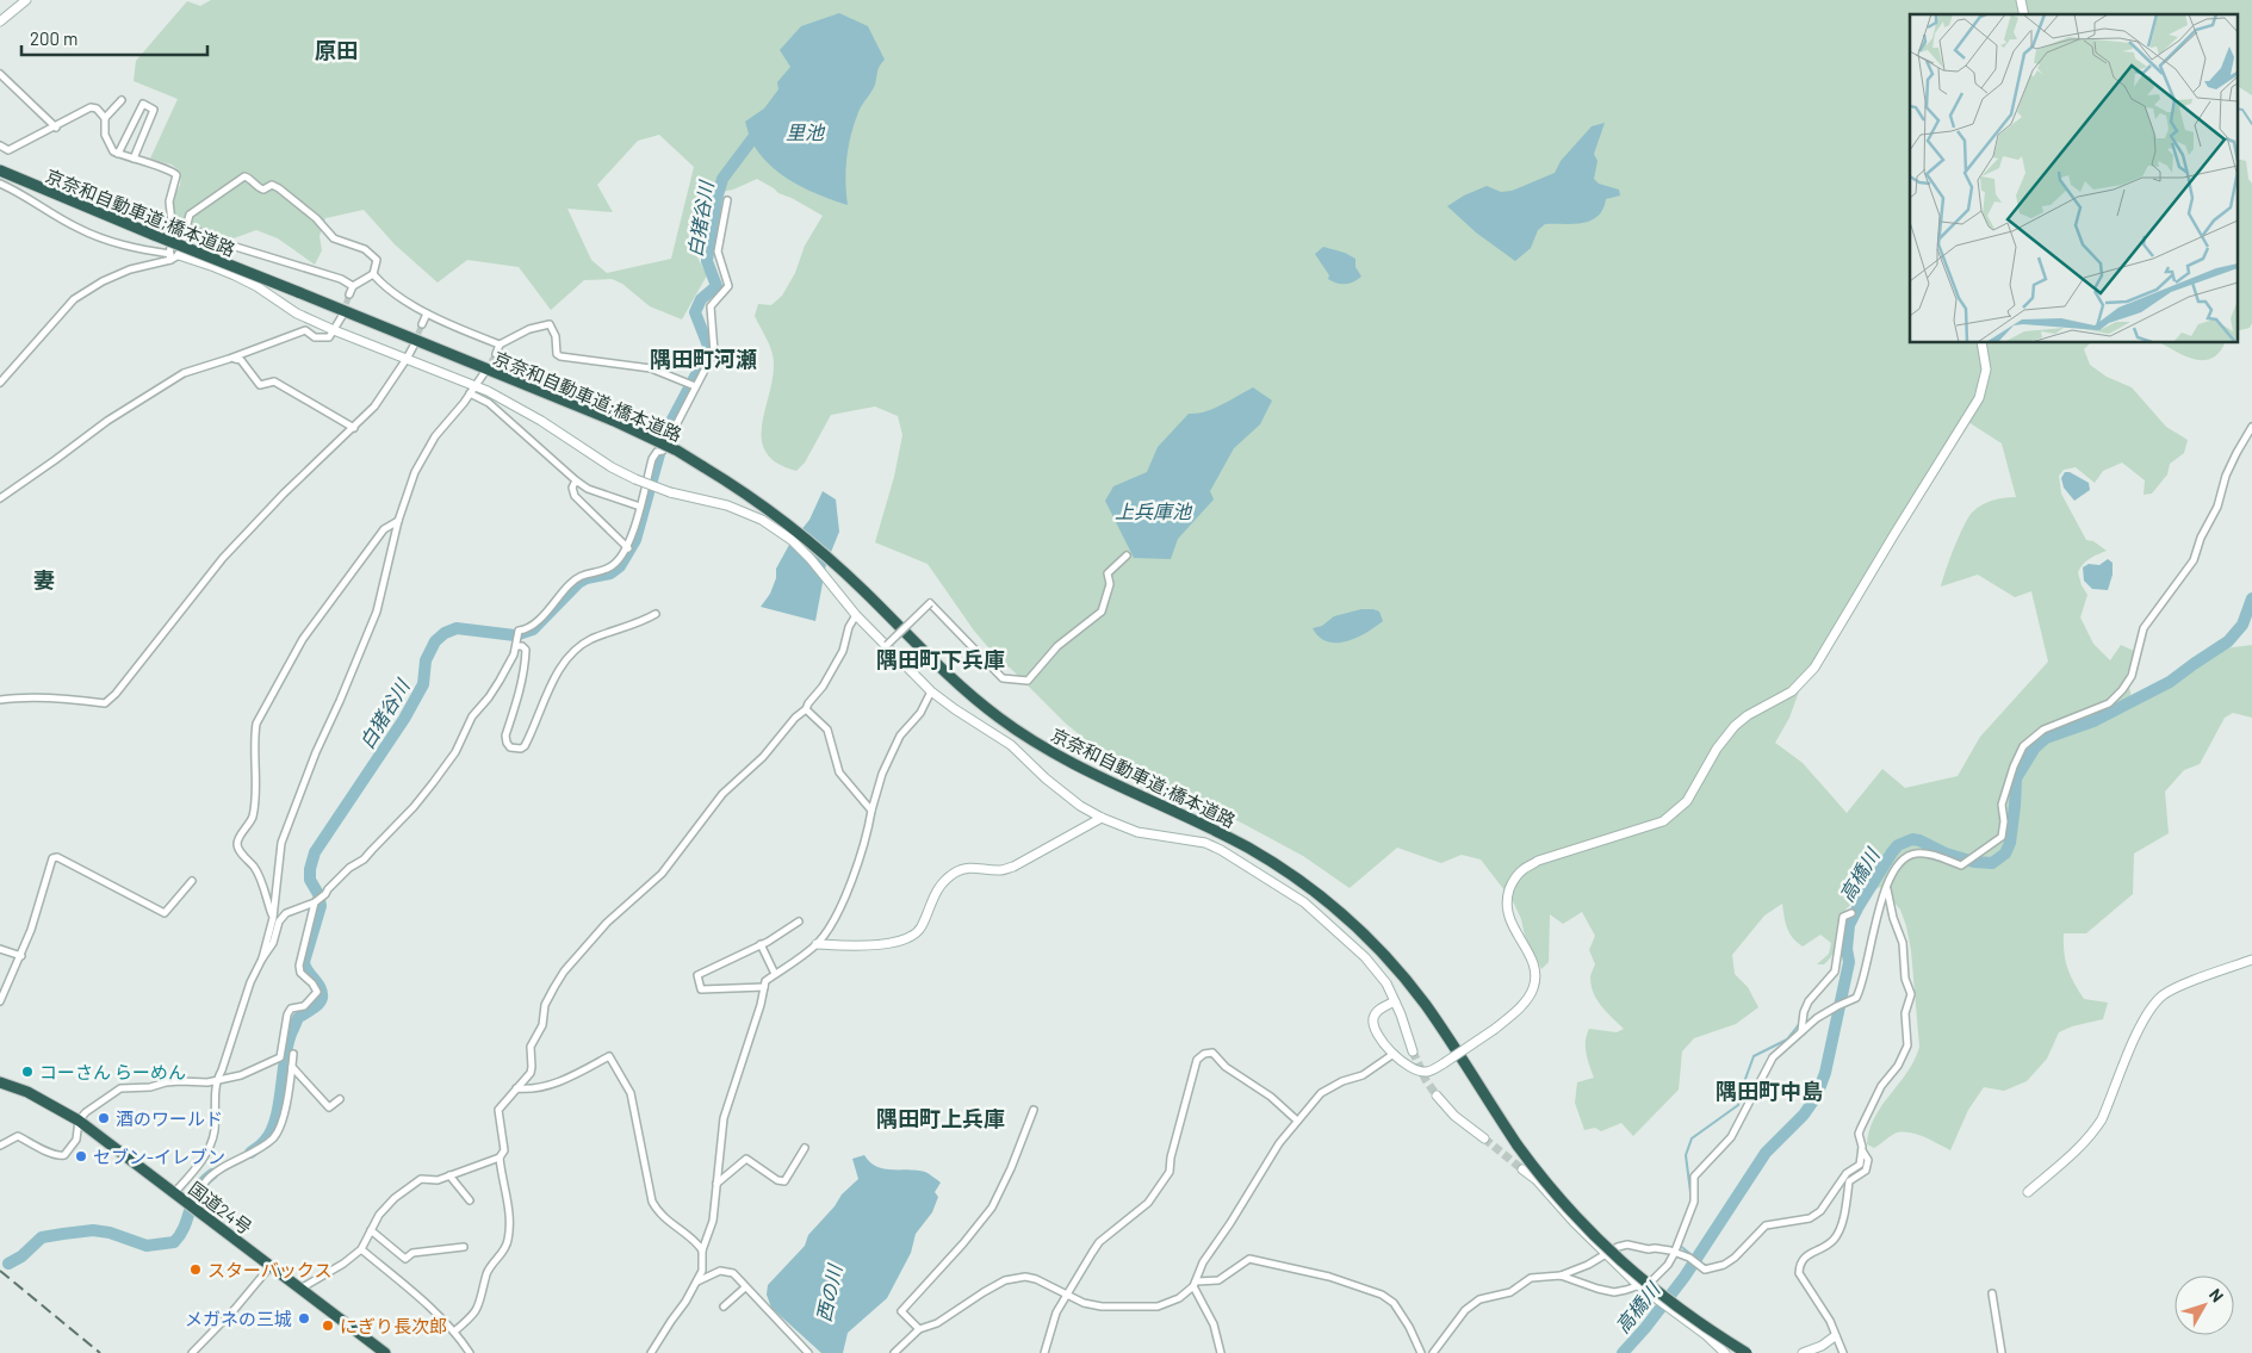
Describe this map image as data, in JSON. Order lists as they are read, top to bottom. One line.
{"streets":{"highway":["京奈和自動車道;橋本道路","国道24号"]},"districts":["原田","隅田町河瀬","妻","隅田町下兵庫","隅田町中島","隅田町上兵庫"],"water":["里池","白猪谷川","上兵庫池","高橋川","西の川"],"places":["コーさん らーめん","酒のワールド","セブン-イレブン","スターバックス","メガネの三城","にぎり長次郎"],"scale_bar":"200 m","north":"top right"}
